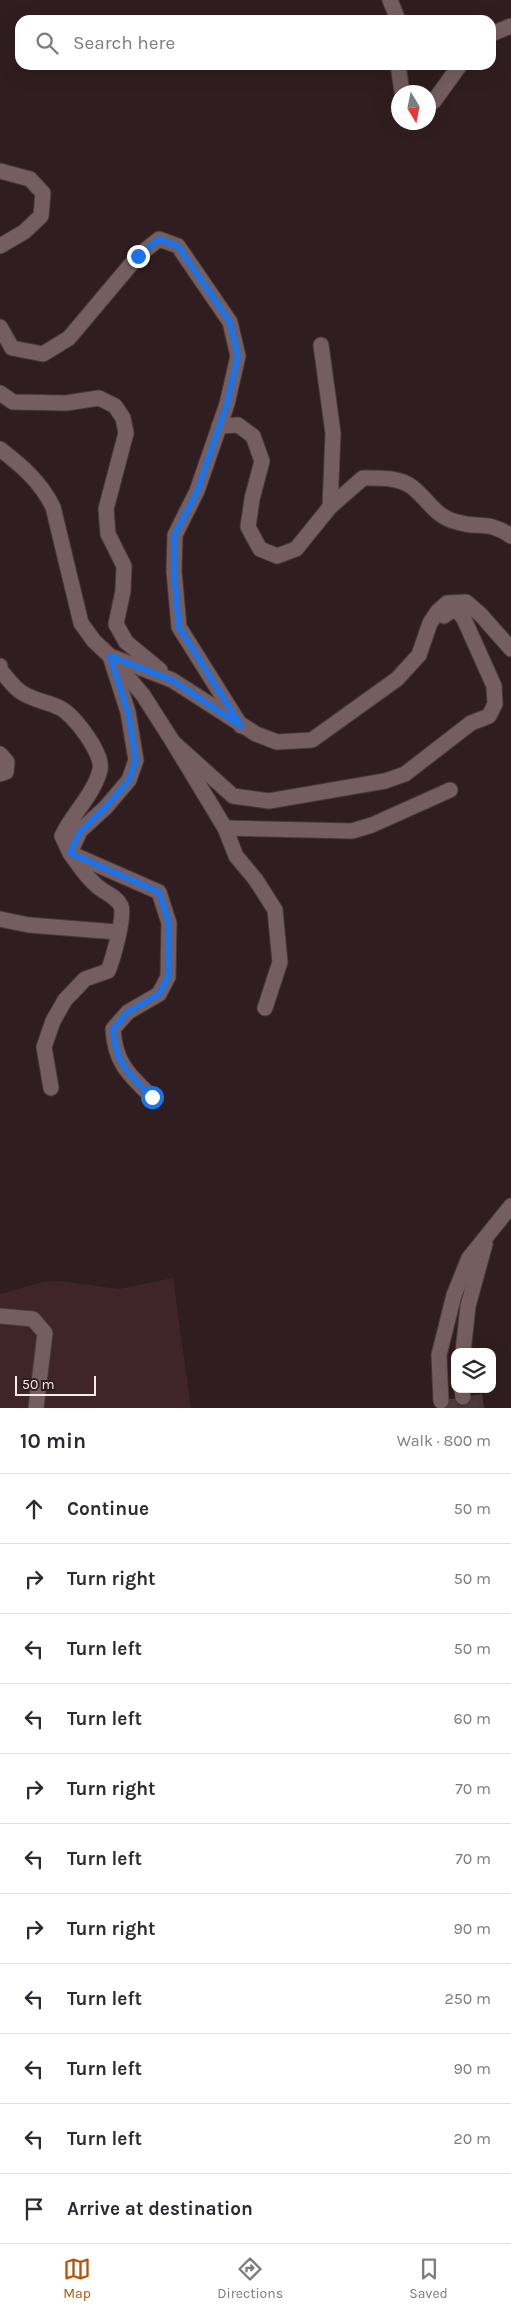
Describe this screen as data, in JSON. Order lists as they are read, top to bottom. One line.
{"scale_bar":"50 m","north":"bottom","page":{"search":"Search here","scale":"50 m","heading":["10 min","Walk · 800 m"],"list":[["Continue","50 m"],["Turn right","50 m"],["Turn left","50 m"],["Turn left","60 m"],["Turn right","70 m"],["Turn left","70 m"],["Turn right","90 m"],["Turn left","250 m"],["Turn left","90 m"],["Turn left","20 m"],"Arrive at destination"],"nav":["Map","Directions","Saved"]}}
